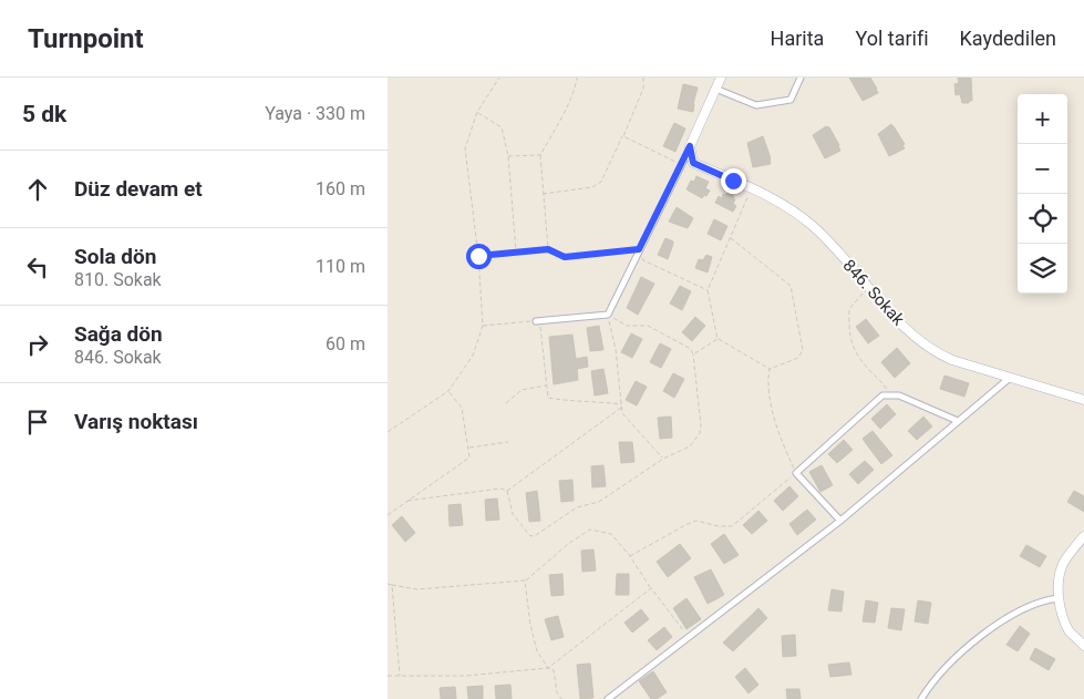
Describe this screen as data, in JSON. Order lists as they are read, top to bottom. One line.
{"streets":{"street":["846. Sokak"]},"page":{"header":"Turnpoint","nav":["Harita","Yol tarifi","Kaydedilen"],"heading":["5 dk","Yaya · 330 m"],"map_buttons":["+","−"],"list":[["Düz devam et","160 m"],["Sola dön","810. Sokak","110 m"],["Sağa dön","846. Sokak","60 m"],"Varış noktası"]}}
